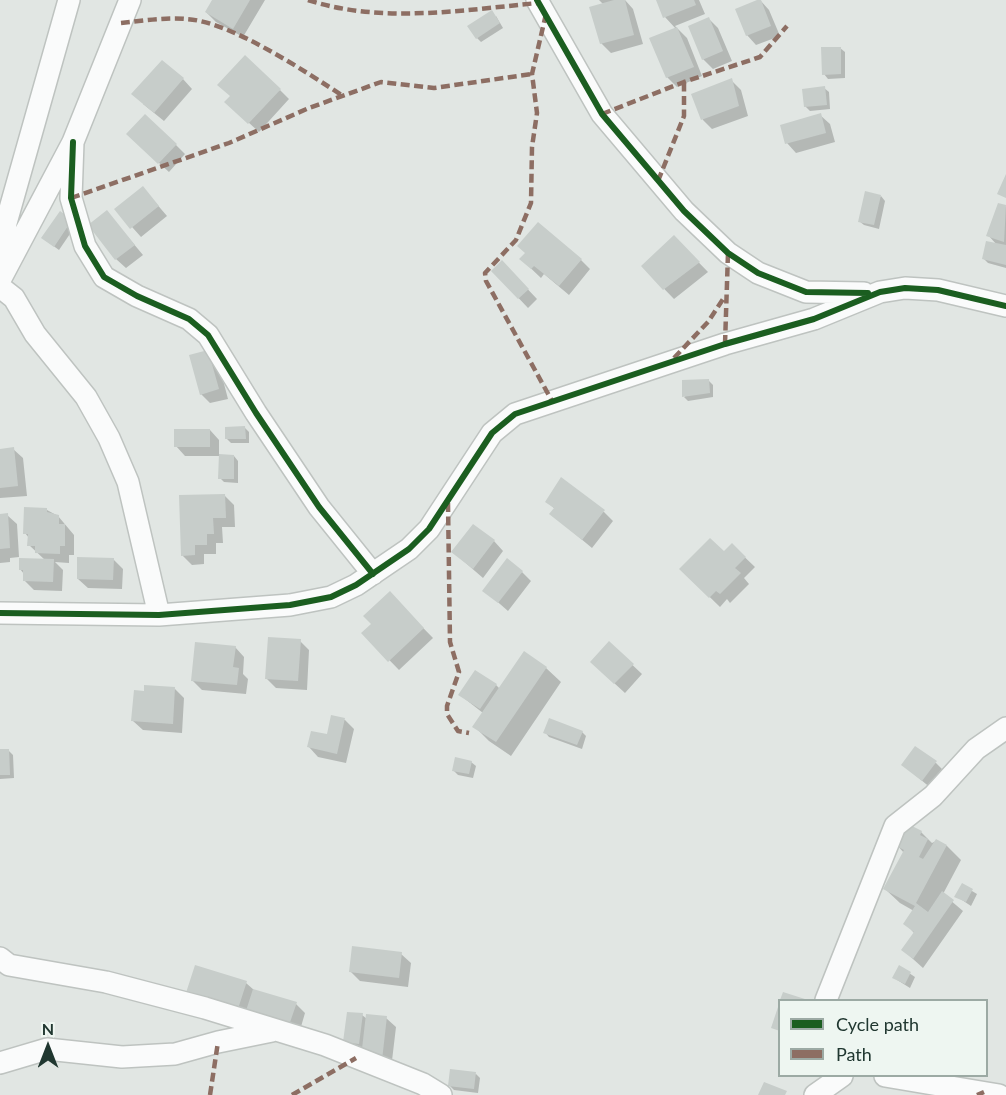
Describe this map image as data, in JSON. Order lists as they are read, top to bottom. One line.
{"legend":["Cycle path","Path"],"north":"top"}
